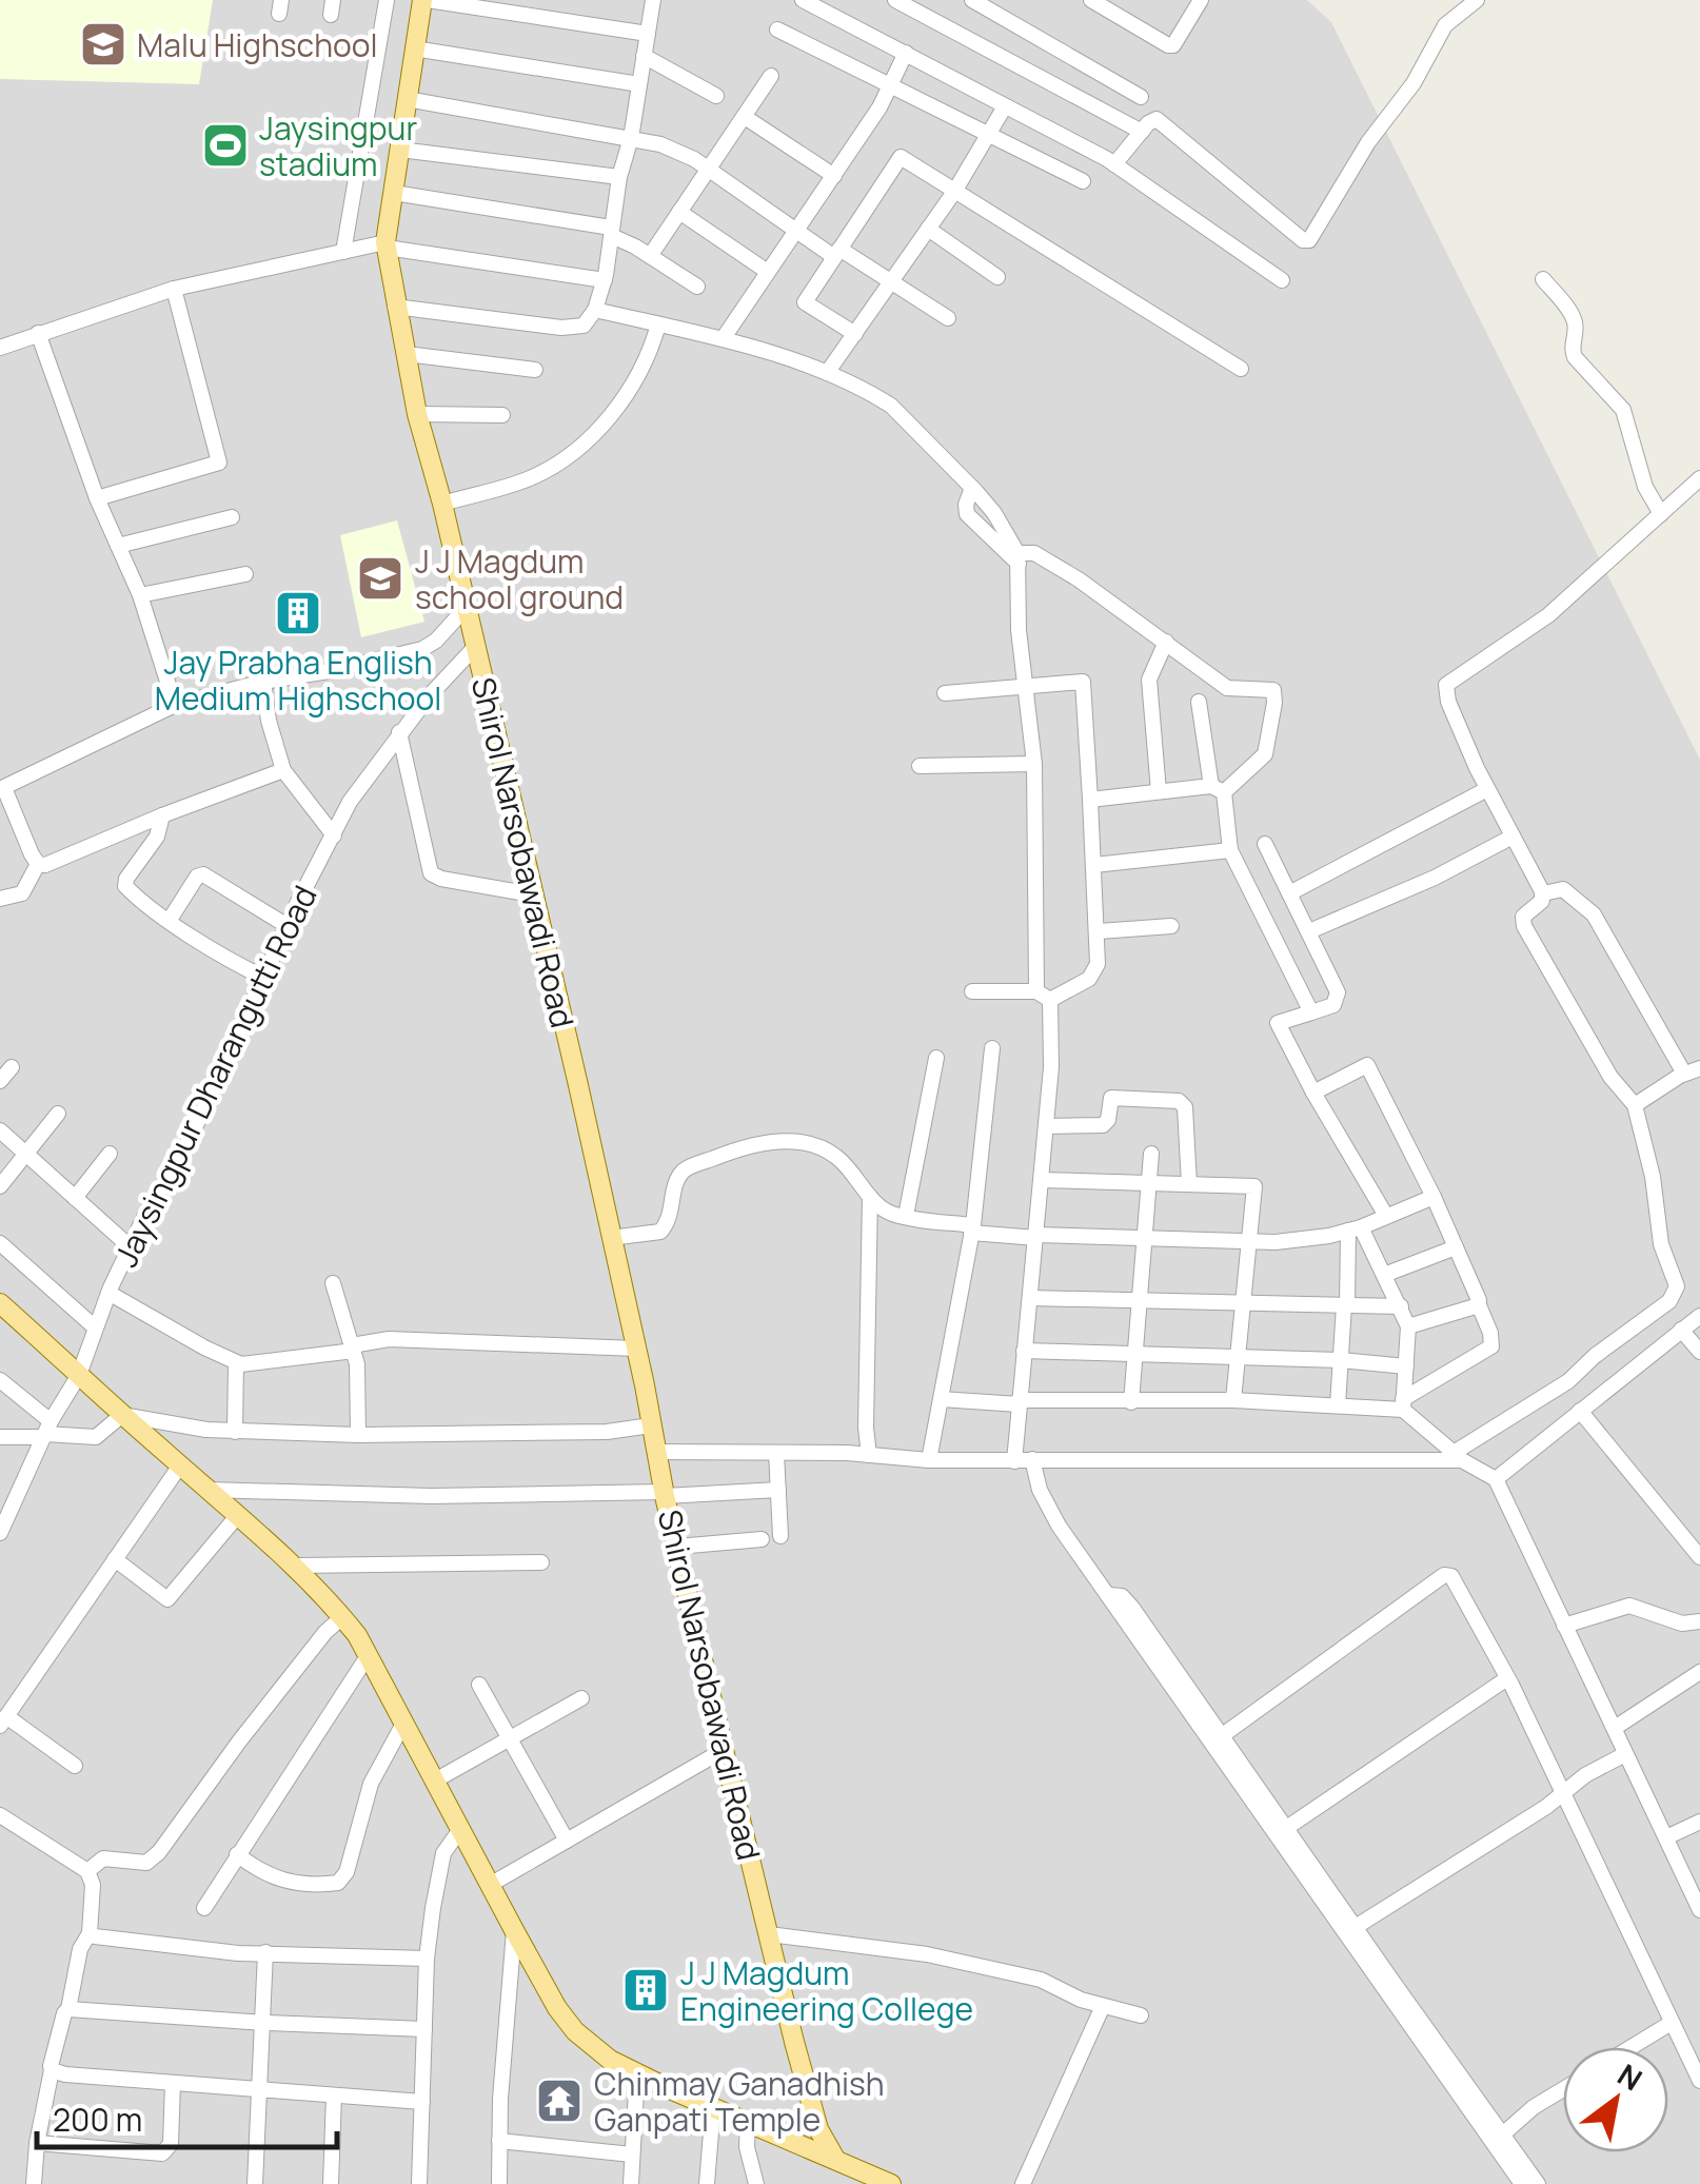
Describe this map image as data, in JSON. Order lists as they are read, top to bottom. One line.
{"streets":{"main road":["Shirol Narsobawadi Road"],"street":["Jaysingpur Dharangutti Road"]},"crossings":[["Shirol Narsobawadi Road","Jaysingpur Dharangutti Road"]],"places":{"school or university":["Malu Highschool","J J Magdum school ground"],"sports":["Jaysingpur stadium"],"building":["Jay Prabha English Medium Highschool","J J Magdum Engineering College"],"temple":["Chinmay Ganadhish Ganpati Temple"]},"scale_bar":"200 m","north":"top right"}
